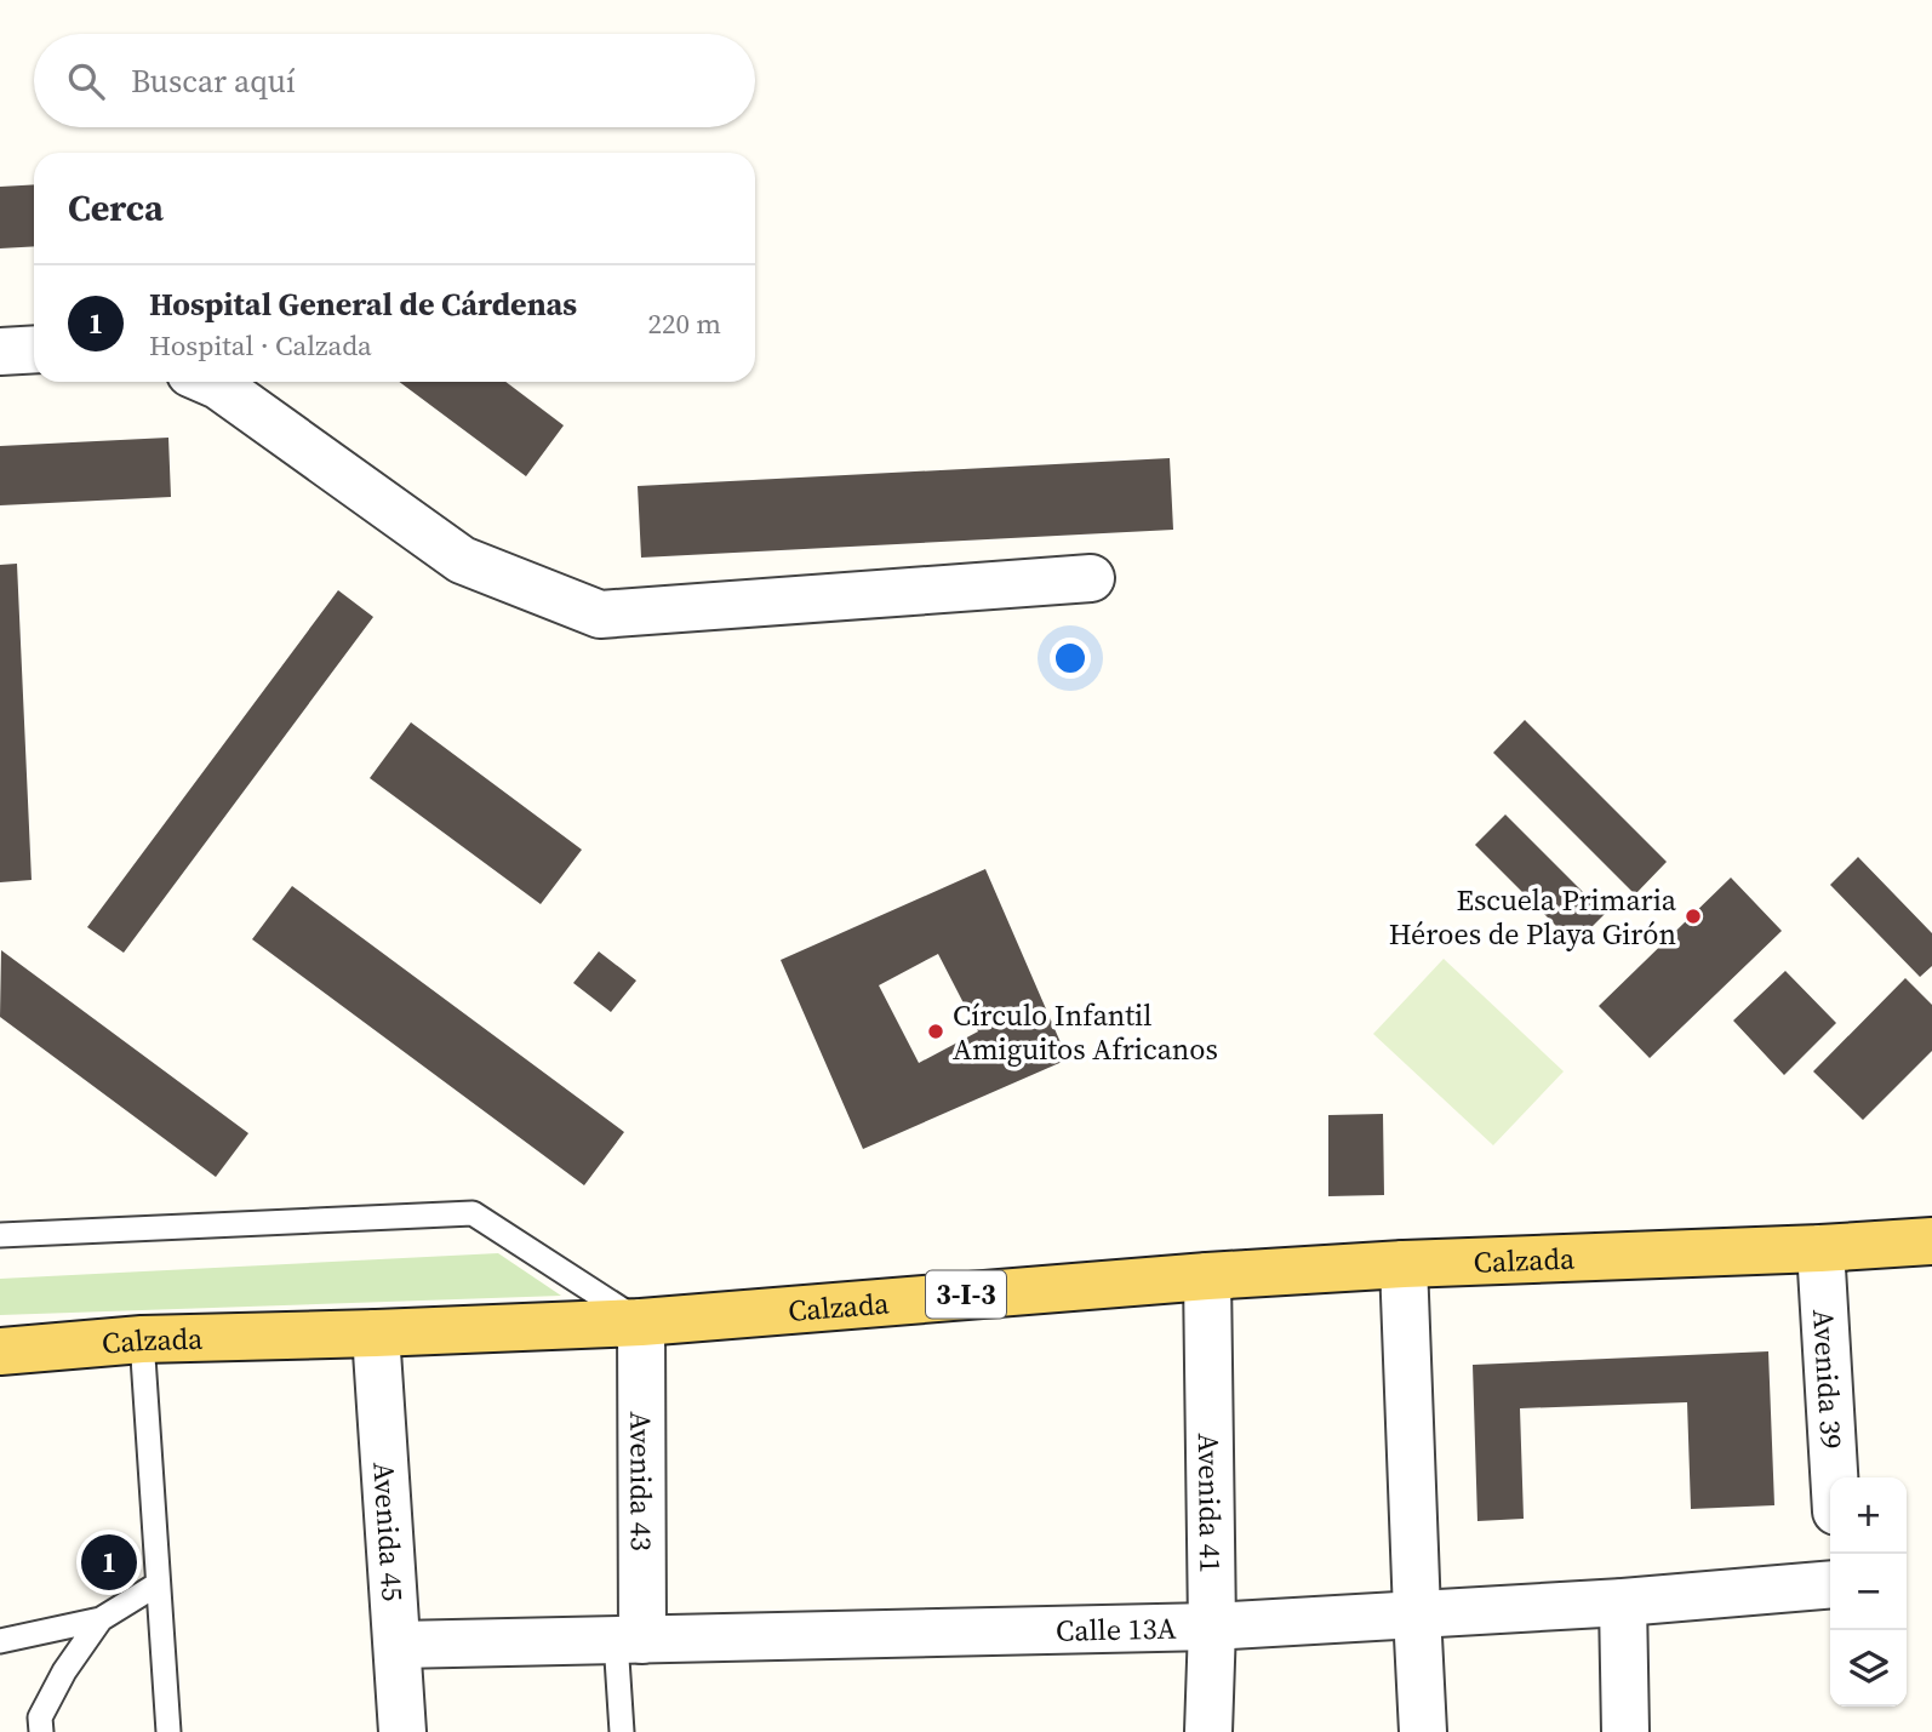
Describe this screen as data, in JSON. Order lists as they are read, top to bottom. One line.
{"streets":{"main road":["Calzada","3-I-3"],"street":["Avenida 39","Avenida 43","Avenida 41","Avenida 45","Calle 13A"]},"crossings":[["Calzada","Avenida 39"],["Calzada","Avenida 43"],["Calzada","Avenida 41"],["Calzada","Avenida 45"],["Avenida 43","Calle 13A"],["Avenida 41","Calle 13A"],["Avenida 45","Calle 13A"]],"places":["Escuela Primaria Héroes de Playa Girón","Círculo Infantil Amiguitos Africanos"],"page":{"search":"Buscar aquí","heading":"Cerca","list":[{"mark":"1","name":"Hospital General de Cárdenas","note":"Hospital · Calzada","value":"220 m"}],"map_buttons":["+","−"],"pins":"1"}}
